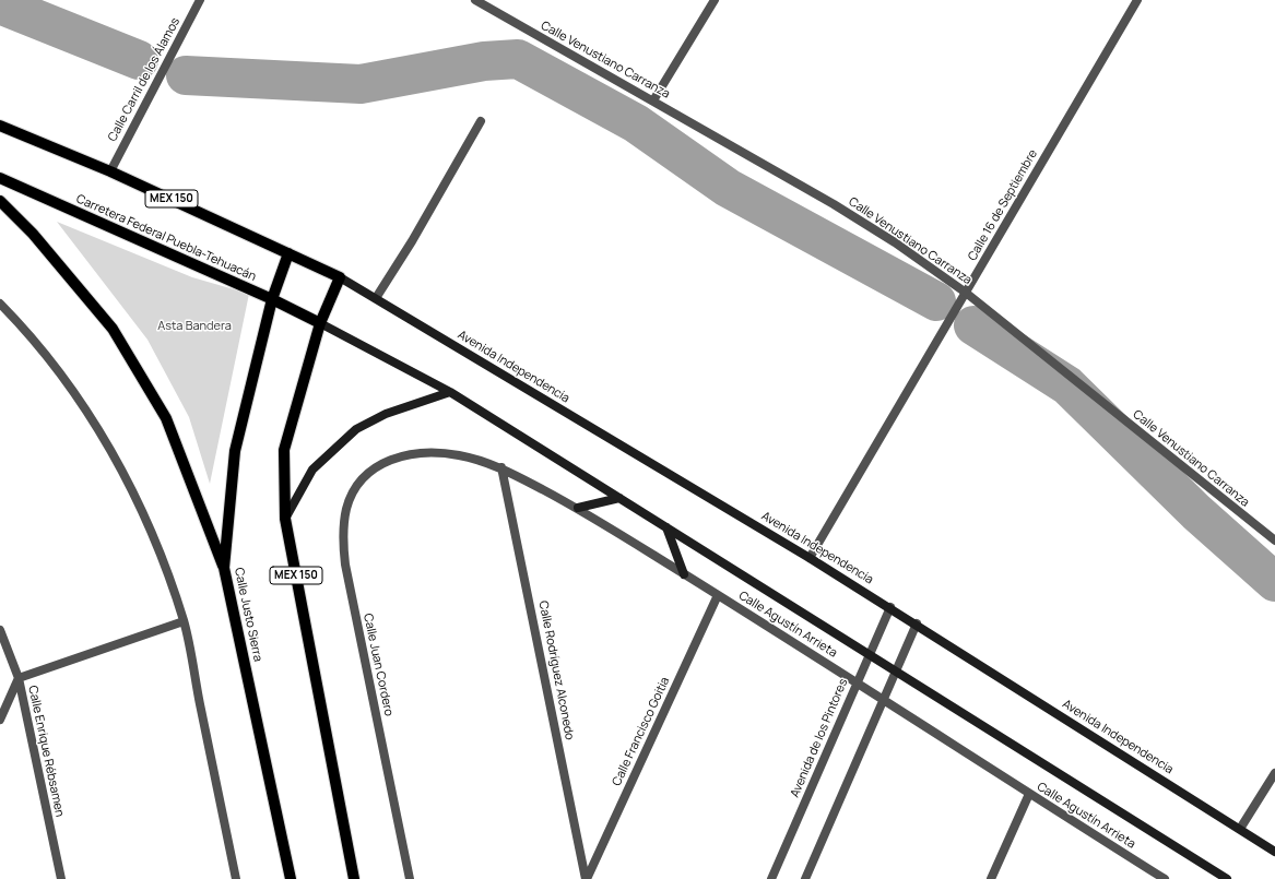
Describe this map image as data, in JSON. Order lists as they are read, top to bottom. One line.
{"streets":{"main road":["MEX 150","Carretera Federal Puebla-Tehuacán","Avenida Independencia","Calle Justo Sierra"],"street":["Calle Venustiano Carranza","Calle Carril de los Álamos","Calle 16 de Septiembre","Calle Agustín Arrieta","Calle Juan Cordero","Calle Rodríguez Alconedo","Calle Francisco Goitia","Avenida de los Pintores","Calle Enrique Rébsamen"]},"crossings":[["Calle Venustiano Carranza","Calle 16 de Septiembre"],["Calle Carril de los Álamos","MEX 150"],["MEX 150","Carretera Federal Puebla-Tehuacán"],["MEX 150","Avenida Independencia"],["MEX 150","Calle Justo Sierra"],["Calle 16 de Septiembre","Avenida Independencia"],["Carretera Federal Puebla-Tehuacán","Calle Justo Sierra"],["Avenida Independencia","Avenida de los Pintores"],["Calle Agustín Arrieta","Calle Juan Cordero"],["Calle Agustín Arrieta","Calle Rodríguez Alconedo"],["Calle Agustín Arrieta","Calle Francisco Goitia"],["Calle Agustín Arrieta","Avenida de los Pintores"],["Calle Rodríguez Alconedo","Calle Francisco Goitia"]],"parks":["Asta Bandera"]}
